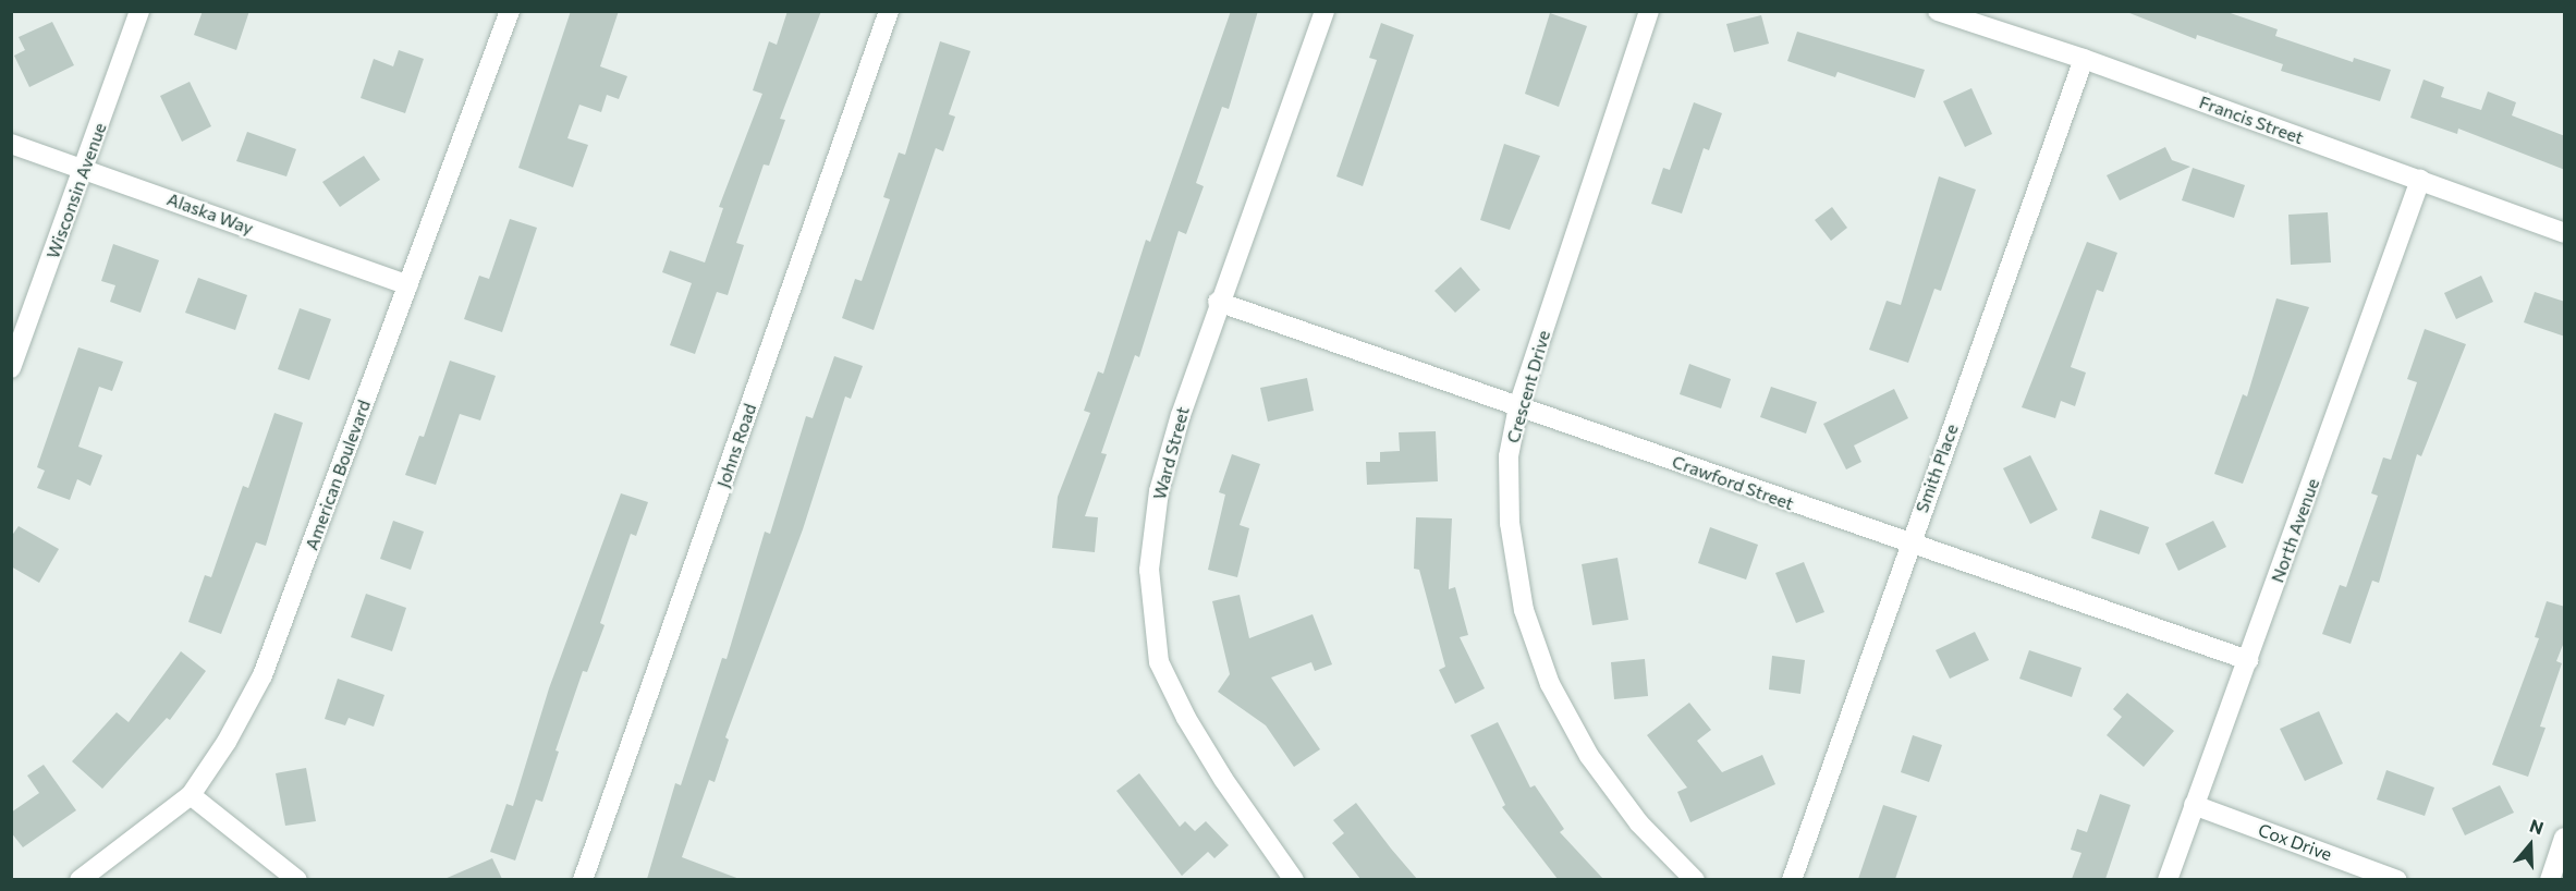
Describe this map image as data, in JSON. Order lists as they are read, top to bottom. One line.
{"streets":{"street":["Francis Street","Wisconsin Avenue","Alaska Way","Crescent Drive","Johns Road","Ward Street","Smith Place","American Boulevard","Crawford Street","North Avenue","Cox Drive"]},"crossings":[["Francis Street","Smith Place"],["Francis Street","North Avenue"],["Wisconsin Avenue","Alaska Way"],["Alaska Way","American Boulevard"],["Crescent Drive","Crawford Street"],["Ward Street","Crawford Street"],["Smith Place","Crawford Street"],["Crawford Street","North Avenue"],["North Avenue","Cox Drive"]],"north":"top"}
